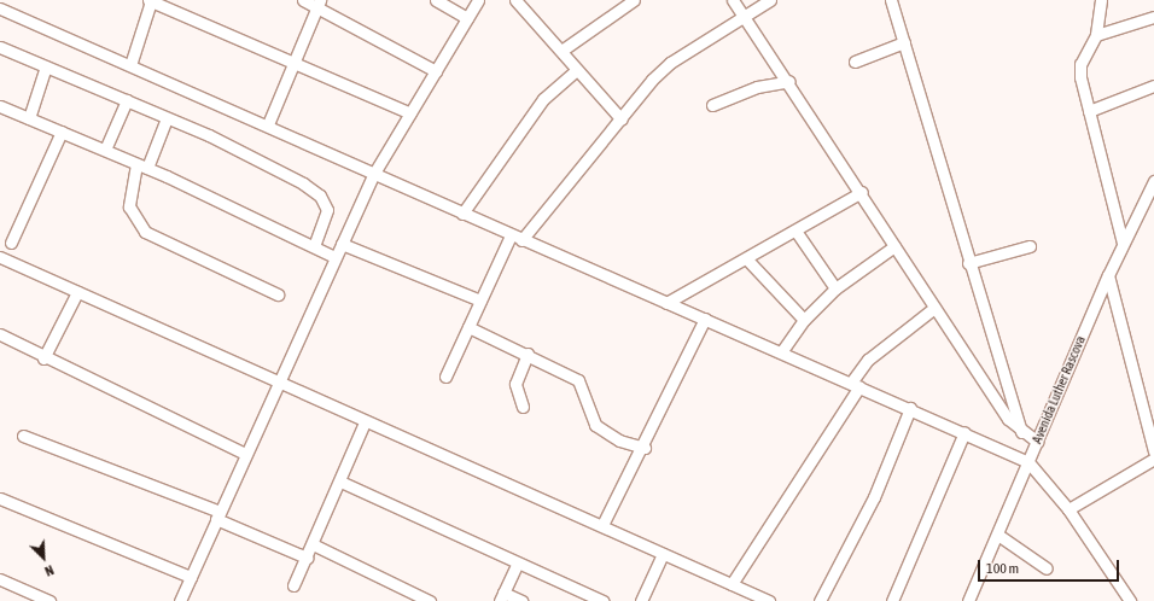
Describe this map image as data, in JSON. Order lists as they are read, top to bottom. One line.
{"streets":{"street":["Avenida Luther Rascova"]},"scale_bar":"100 m","north":"bottom right"}
